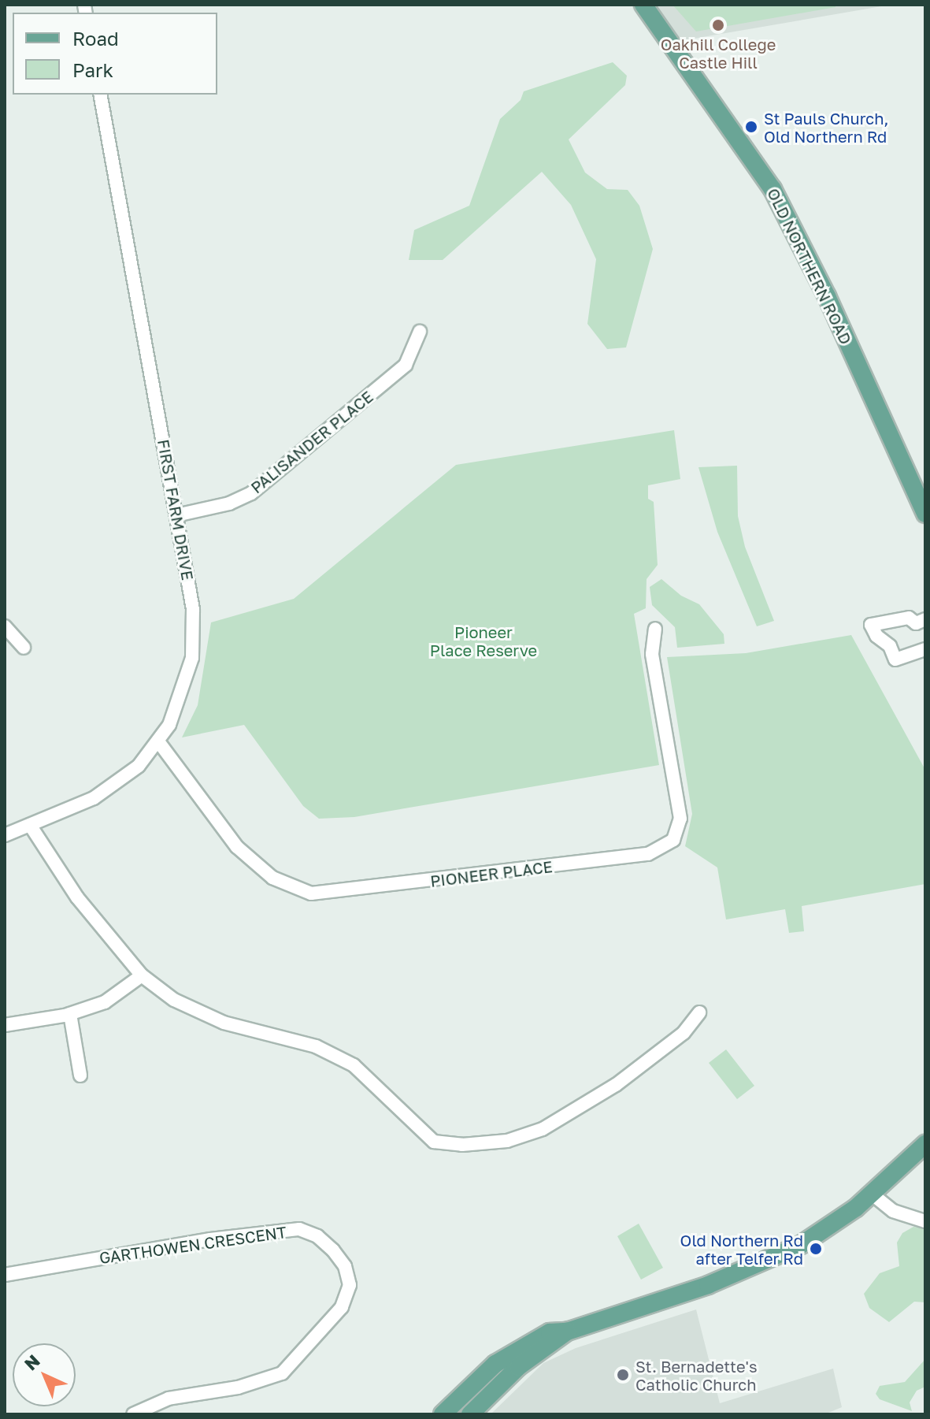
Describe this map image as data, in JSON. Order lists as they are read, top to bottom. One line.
{"streets":{"main road":["OLD NORTHERN ROAD"],"street":["PALISANDER PLACE","FIRST FARM DRIVE","PIONEER PLACE","GARTHOWEN CRESCENT"]},"crossings":[["PALISANDER PLACE","FIRST FARM DRIVE"],["FIRST FARM DRIVE","PIONEER PLACE"]],"parks":["Pioneer Place Reserve"],"places":["Oakhill College Castle Hill","St Pauls Church, Old Northern Rd","Old Northern Rd after Telfer Rd","St. Bernadette's Catholic Church"],"legend":["Road","Park"],"north":"top left"}
